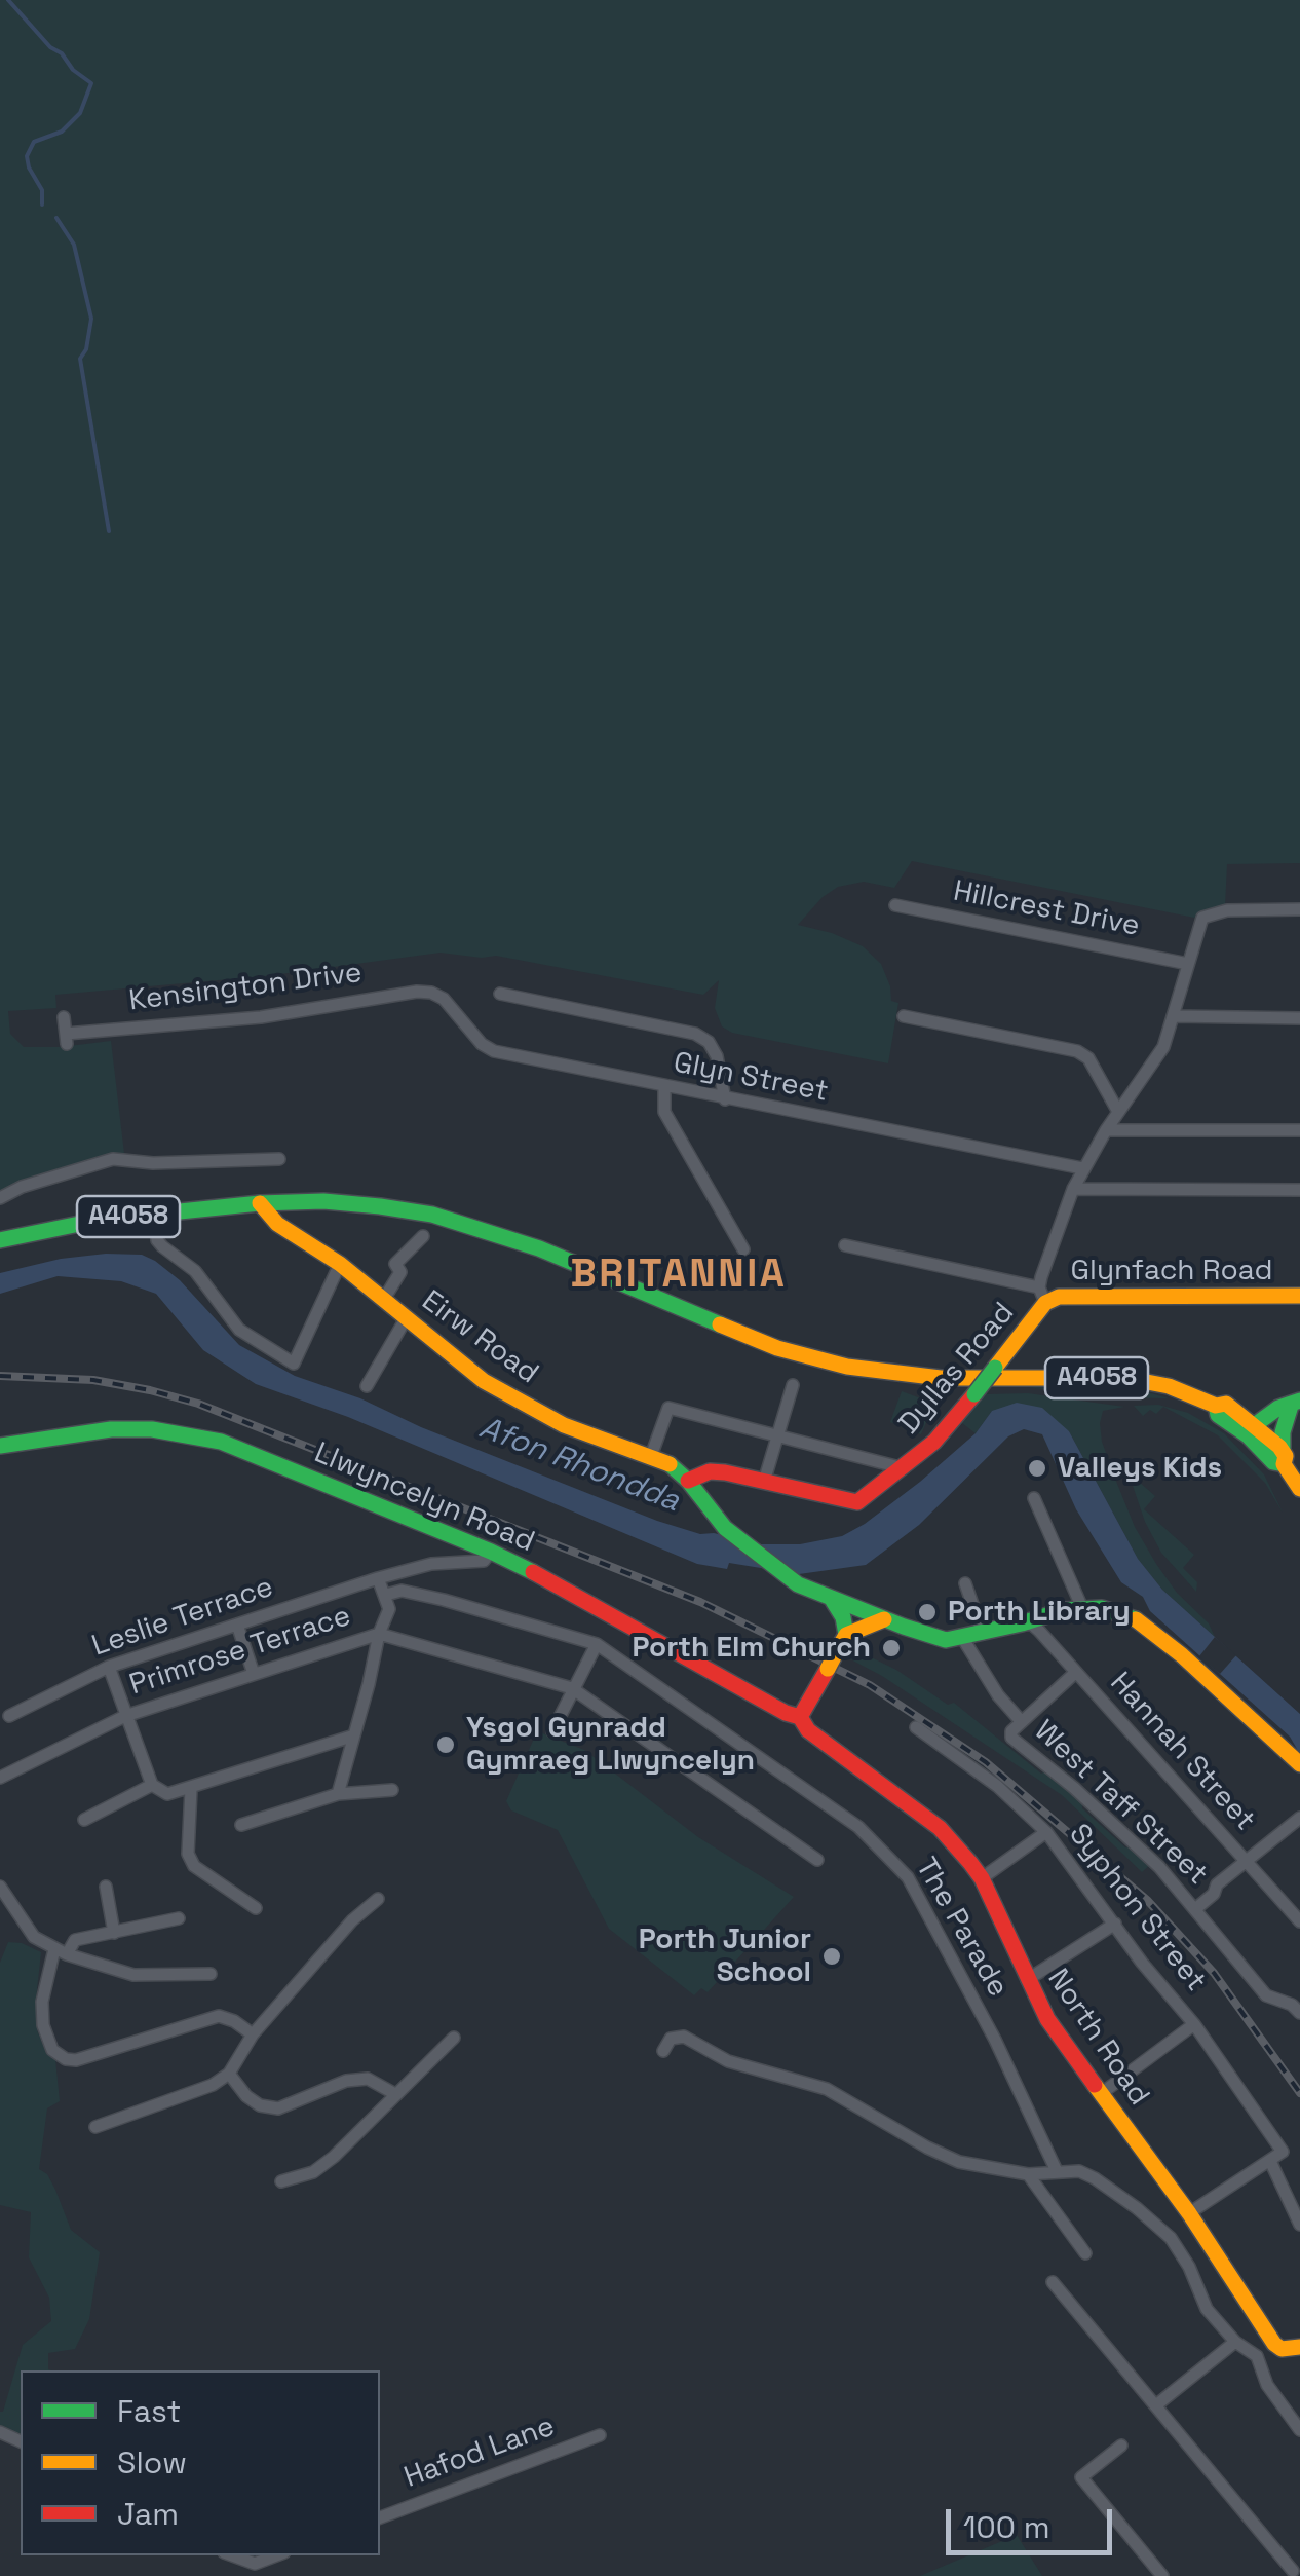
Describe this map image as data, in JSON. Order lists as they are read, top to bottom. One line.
{"streets":{"main road":["A4058","Glynfach Road","Eirw Road","Dyllas Road","Llwyncelyn Road","North Road"],"street":["Hillcrest Drive","Kensington Drive","Glyn Street","Leslie Terrace","Primrose Terrace","Hannah Street","West Taff Street","Syphon Street","The Parade","Hafod Lane"]},"crossings":[["Kensington Drive","Glyn Street"],["A4058","Eirw Road"],["Glynfach Road","Dyllas Road"],["Llwyncelyn Road","Leslie Terrace"],["Llwyncelyn Road","North Road"],["Hannah Street","West Taff Street"]],"districts":["BRITANNIA"],"water":["Afon Rhondda"],"places":["Valleys Kids","Porth Library","Porth Elm Church","Ysgol Gynradd Gymraeg Llwyncelyn","Porth Junior School"],"legend":["Fast","Slow","Jam"],"scale_bar":"100 m"}
